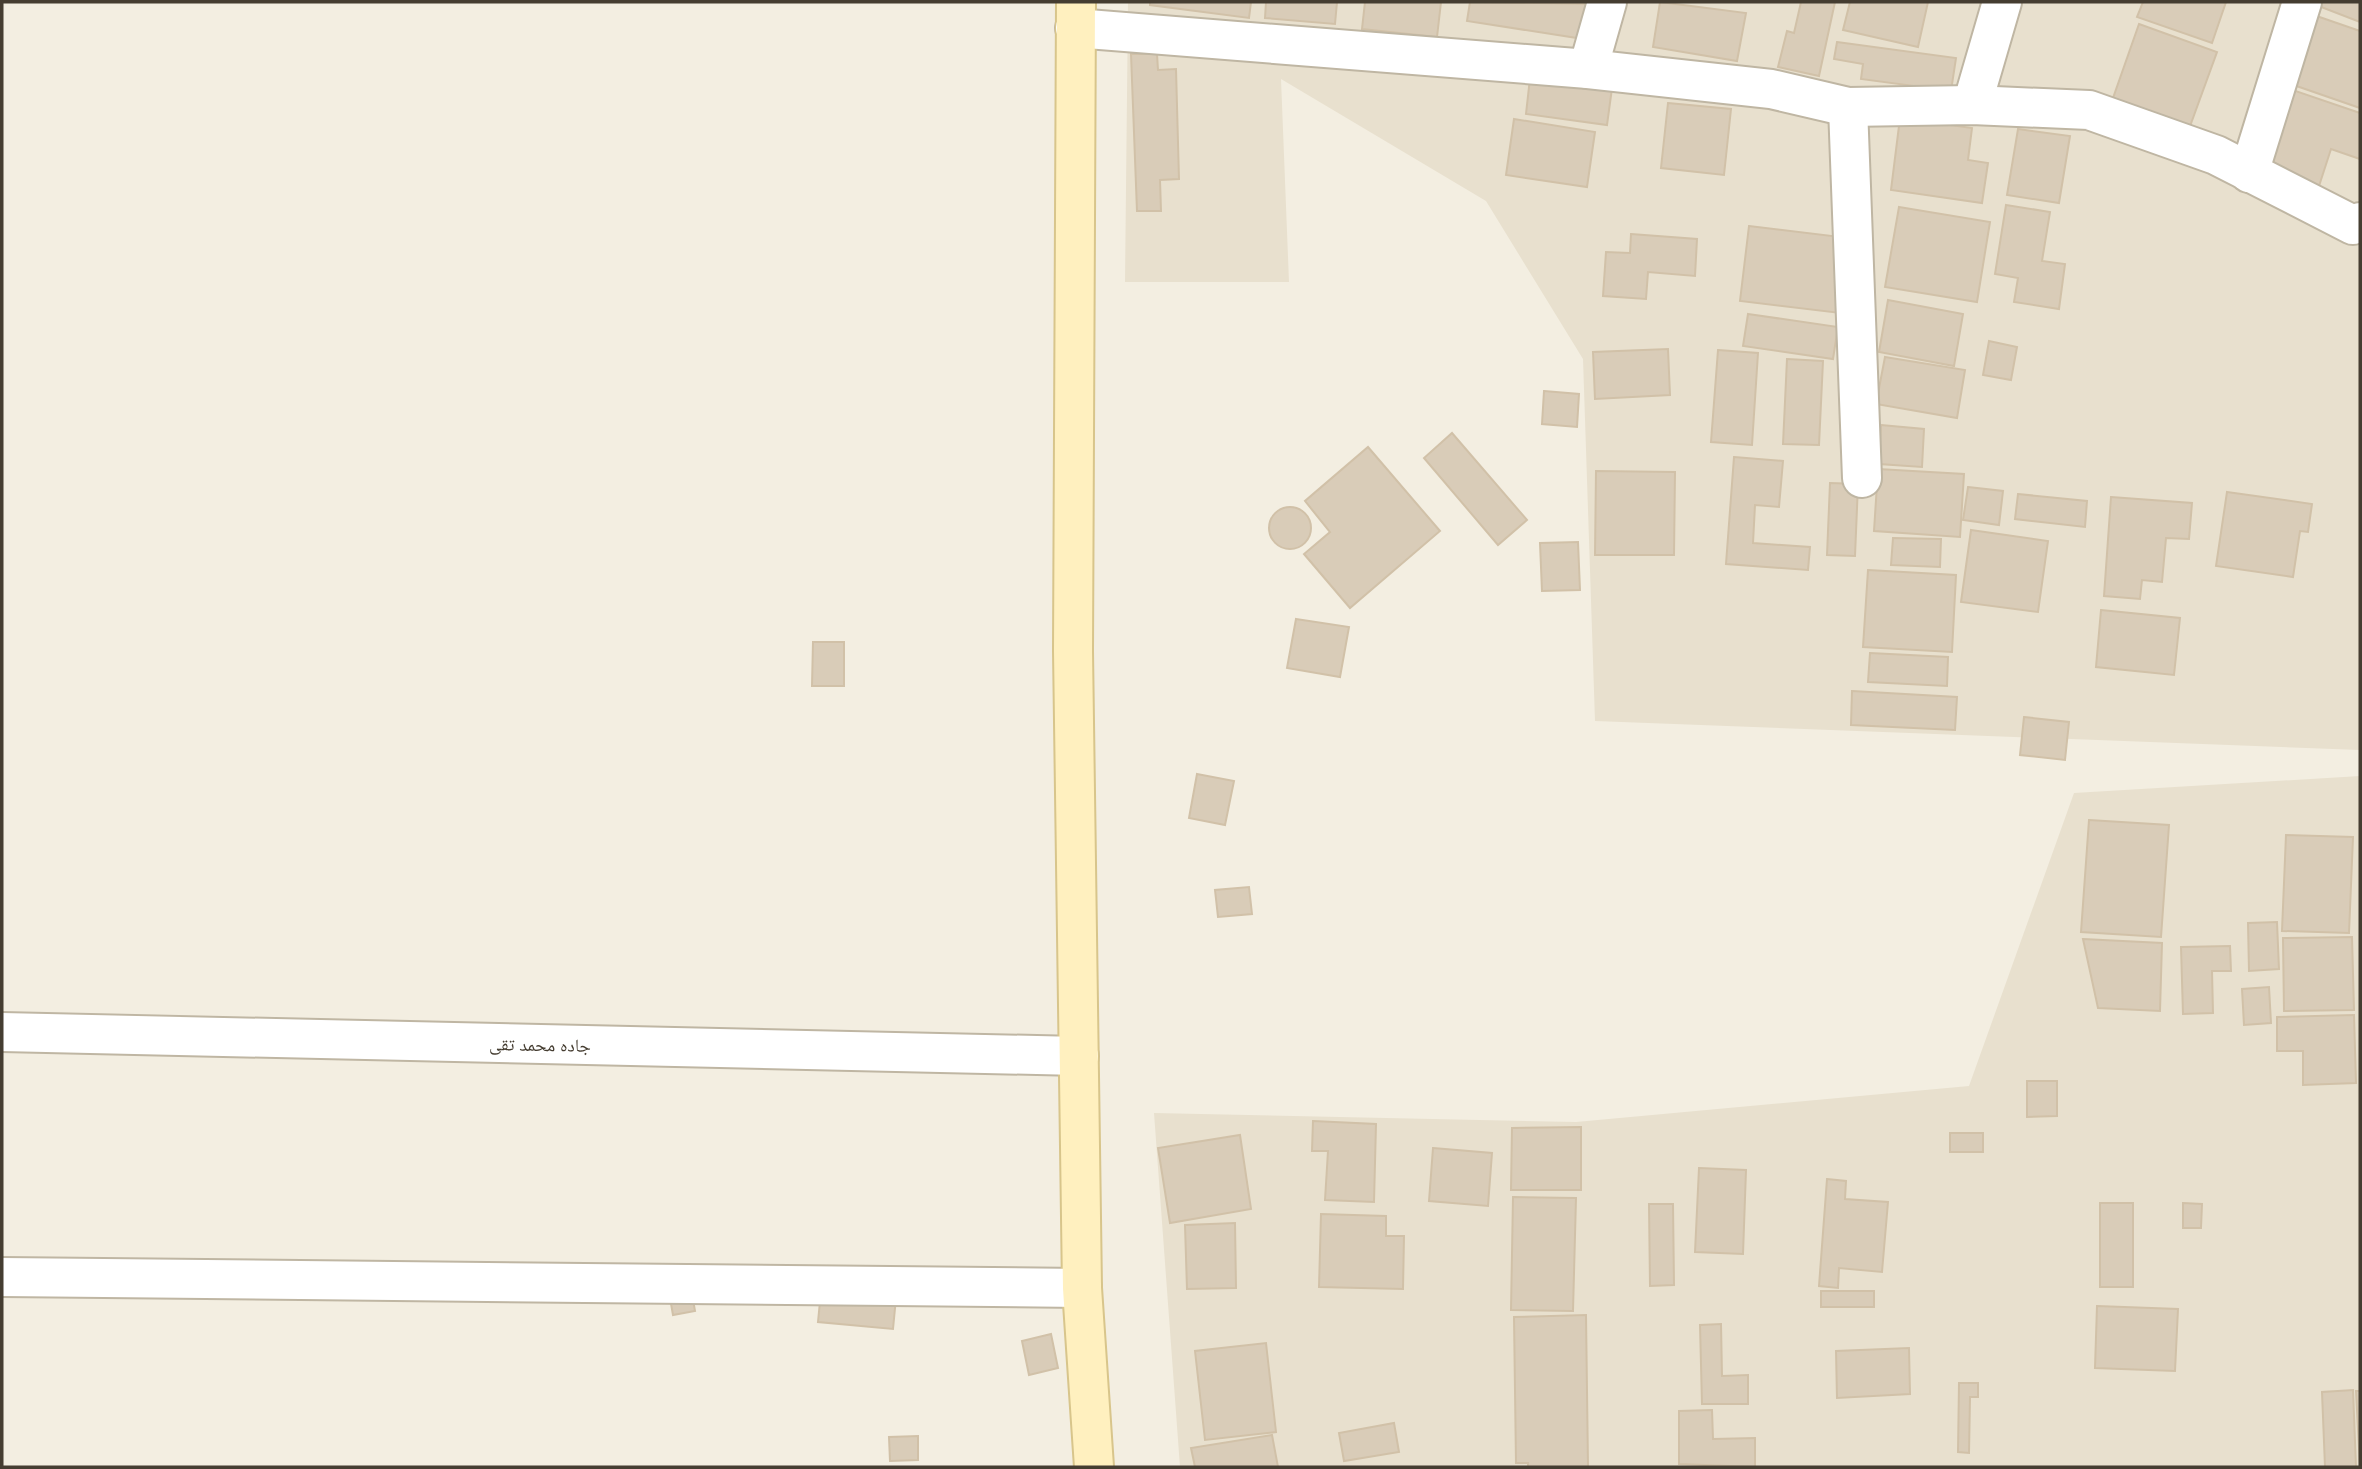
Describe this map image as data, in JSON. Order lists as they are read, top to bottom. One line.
{"streets":{"street":["جاده محمد تقی"]}}
